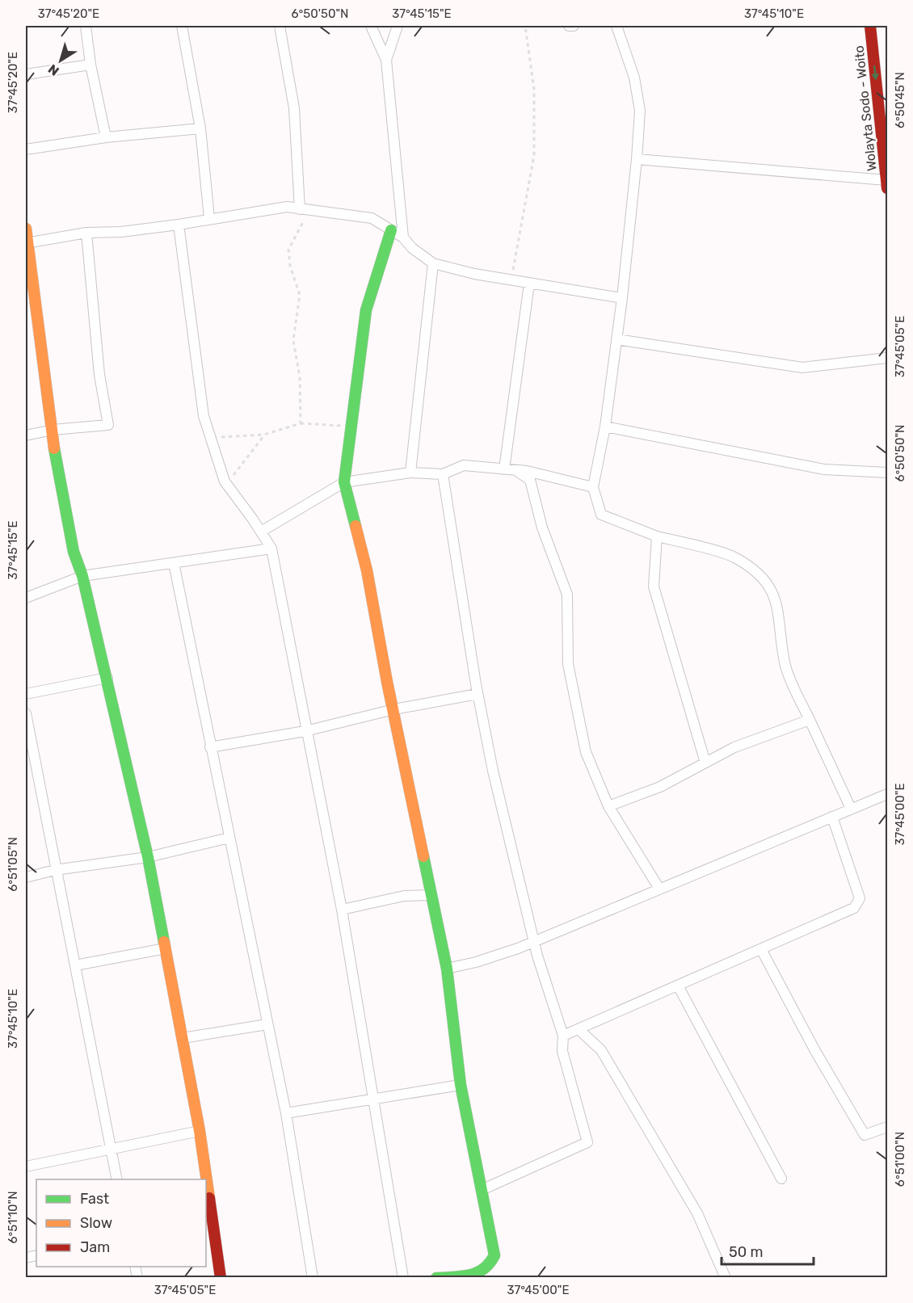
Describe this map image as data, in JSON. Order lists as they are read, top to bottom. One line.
{"streets":{"main road":["Wolayta Sodo - Woito"]},"one_way":["Wolayta Sodo - Woito"],"legend":["Fast","Slow","Jam"],"scale_bar":"50 m","north":"bottom left","coordinates":["37°45'20\"E","6°50'50\"N","37°45'15\"E","37°45'10\"E","6°50'45\"N","37°45'05\"E","37°45'00\"E","6°51'05\"N","6°51'00\"N","6°51'10\"N"]}
